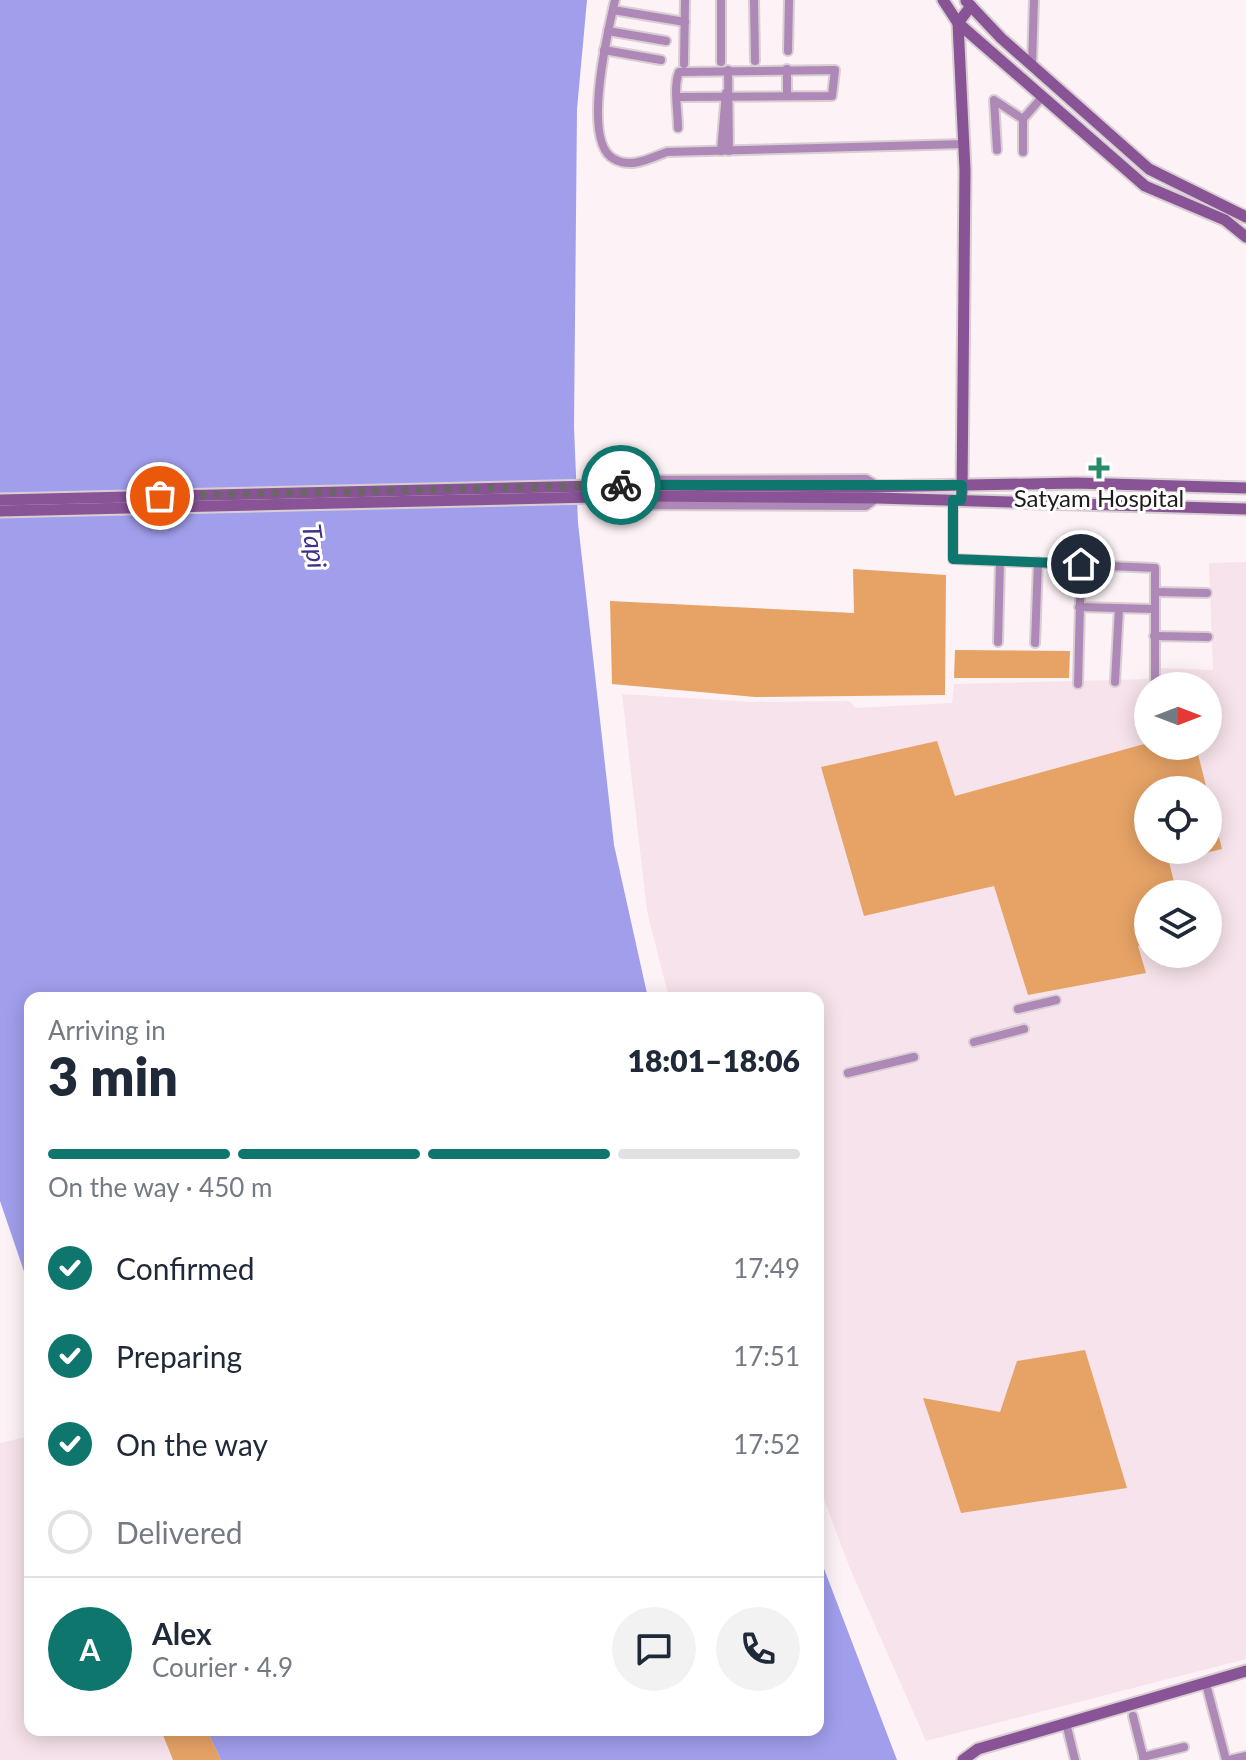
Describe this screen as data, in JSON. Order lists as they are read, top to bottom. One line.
{"water":["Tapi"],"places":{"health":["Satyam Hospital"]},"north":"right","page":{"heading":["3 min","Arriving in","18:01–18:06"],"panel":["Alex","Courier · 4.9"],"bar":"On the way · 450 m","list":[["Confirmed","17:49"],["Preparing","17:51"],["On the way","17:52"],"Delivered"],"round":"A"}}
